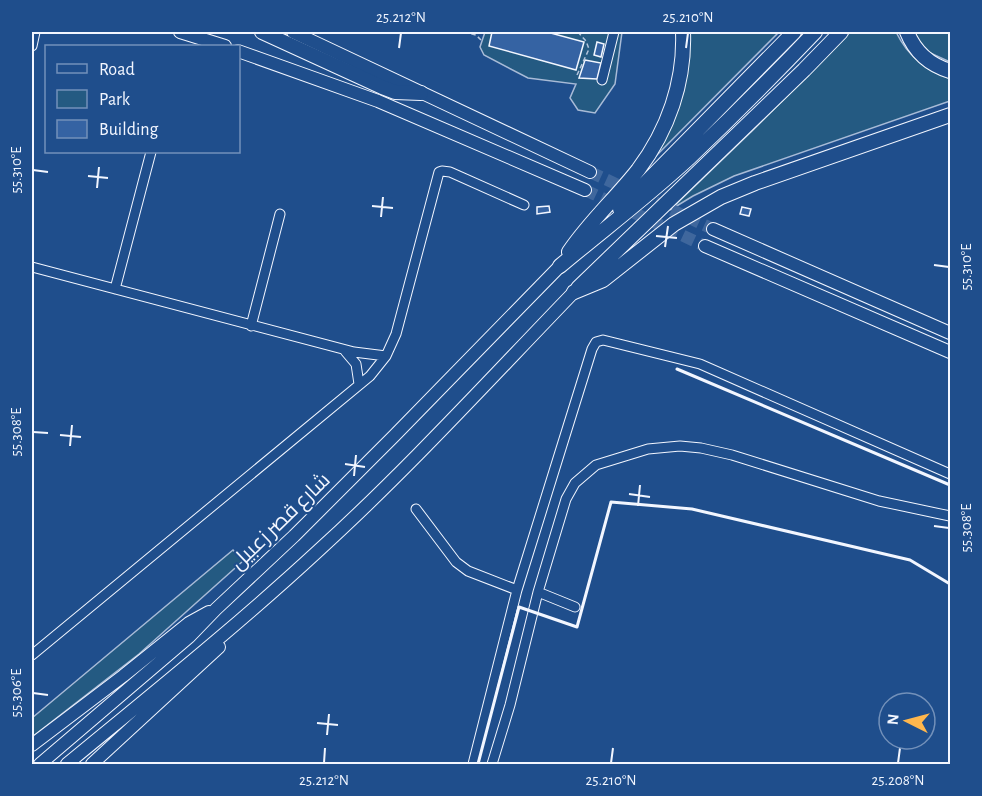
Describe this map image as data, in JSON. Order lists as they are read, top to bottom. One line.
{"streets":{"main road":["شارع قصر زعبيل"]},"legend":["Road","Park","Building"],"north":"left","coordinates":["25.212°N","25.210°N","55.310°E","55.308°E","55.306°E","25.208°N"]}
